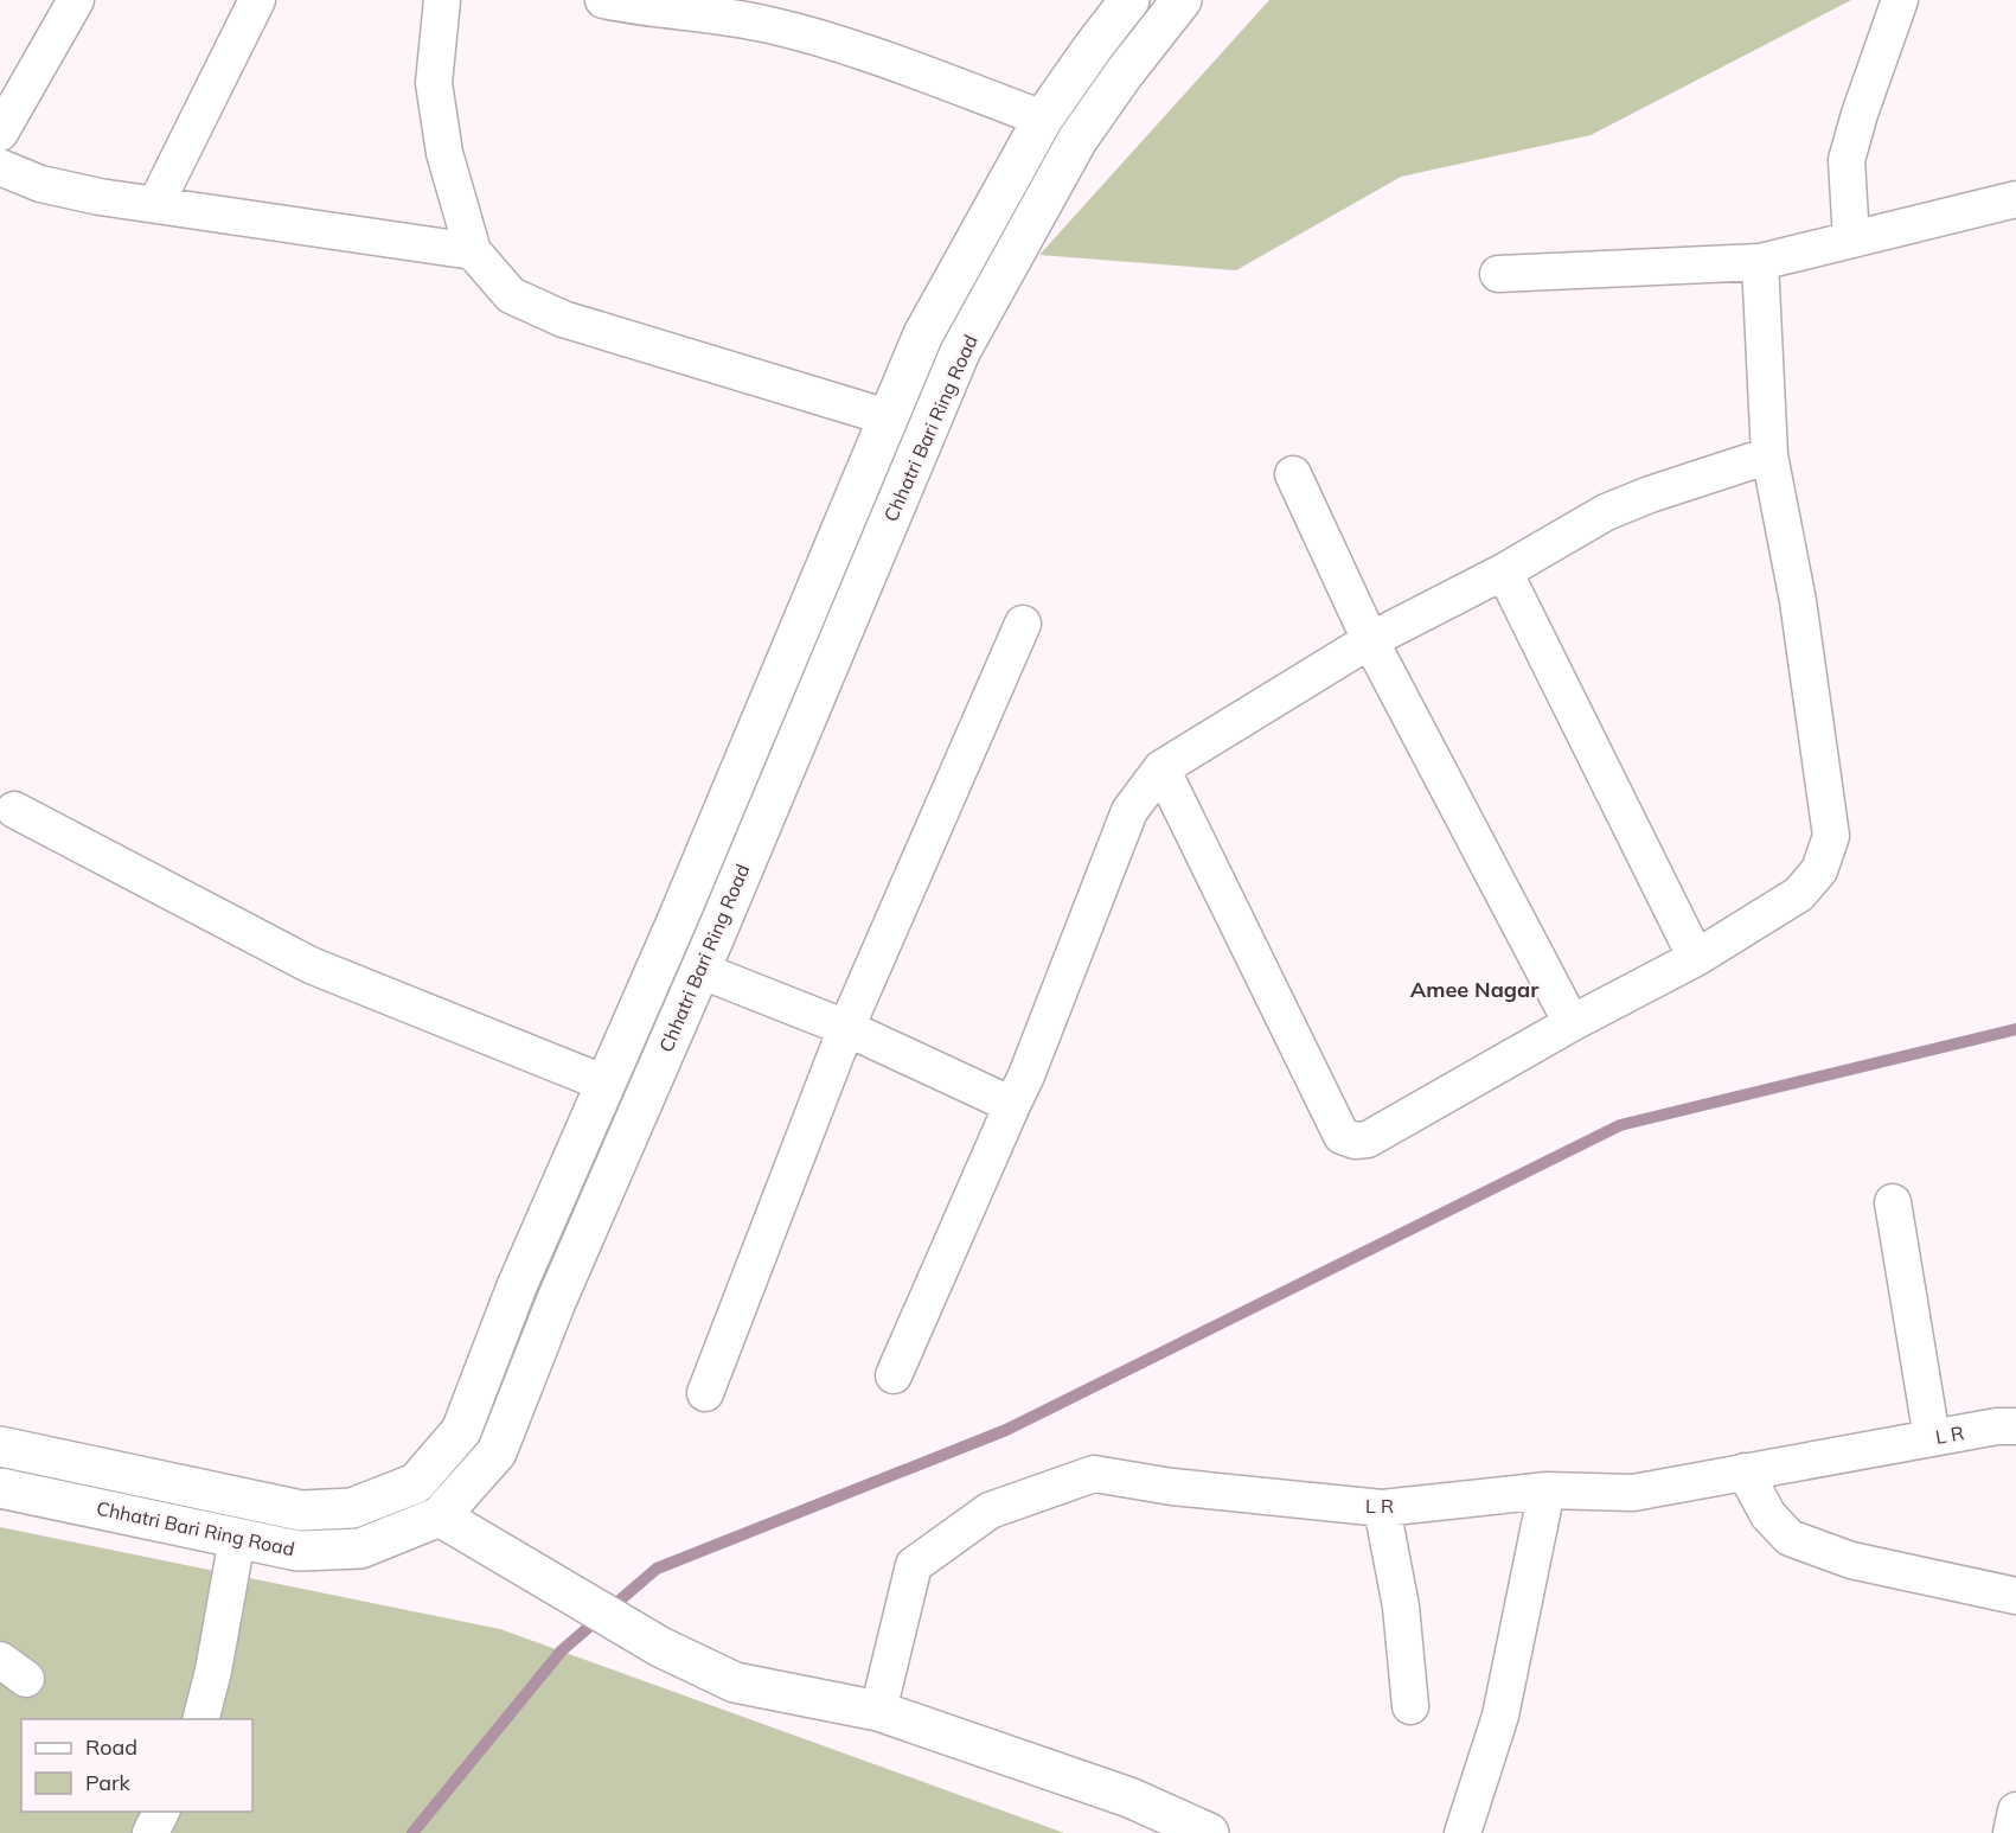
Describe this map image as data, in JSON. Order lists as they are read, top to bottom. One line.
{"streets":{"main road":["Chhatri Bari Ring Road"],"street":["L R"]},"districts":["Amee Nagar"],"legend":["Road","Park"]}
